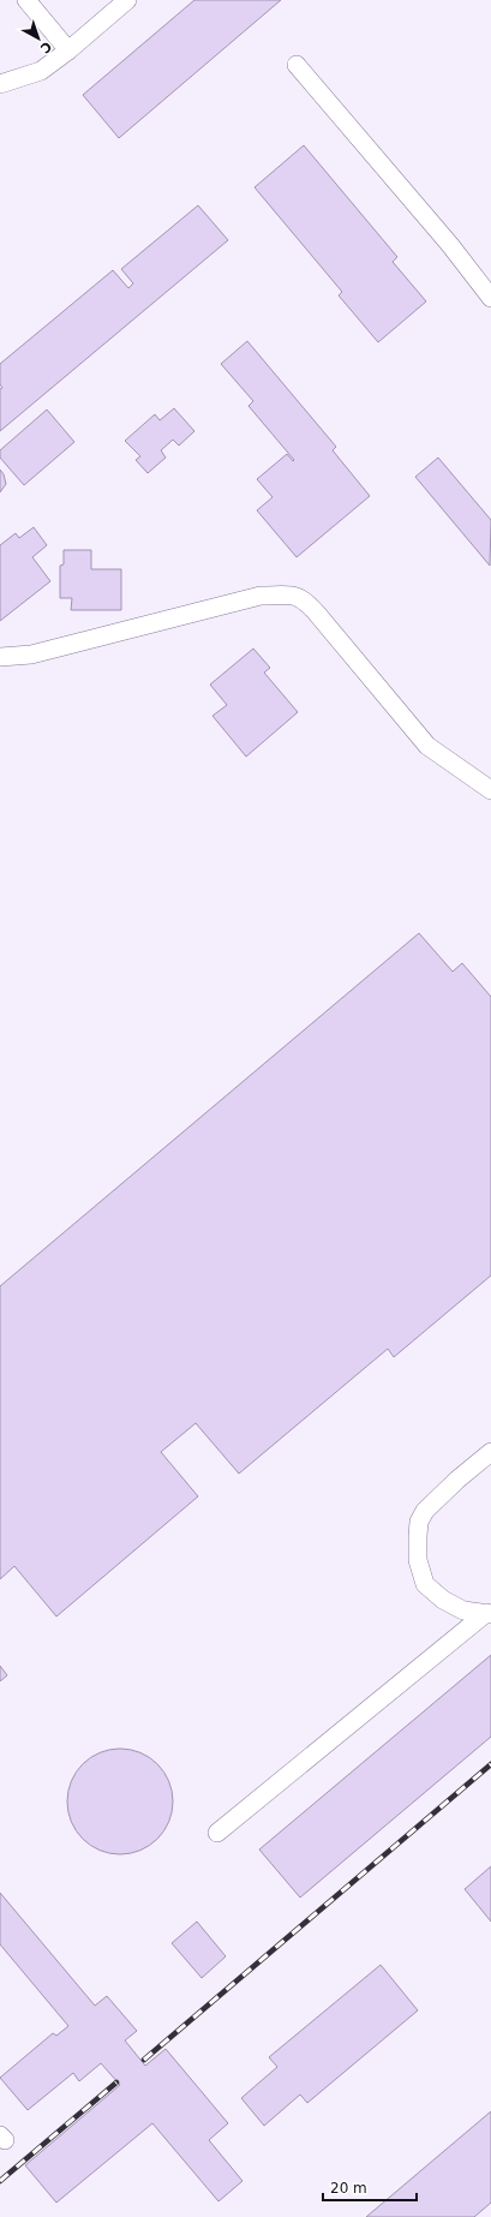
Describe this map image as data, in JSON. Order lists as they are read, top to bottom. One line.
{"scale_bar":"20 m","north":"bottom right"}
